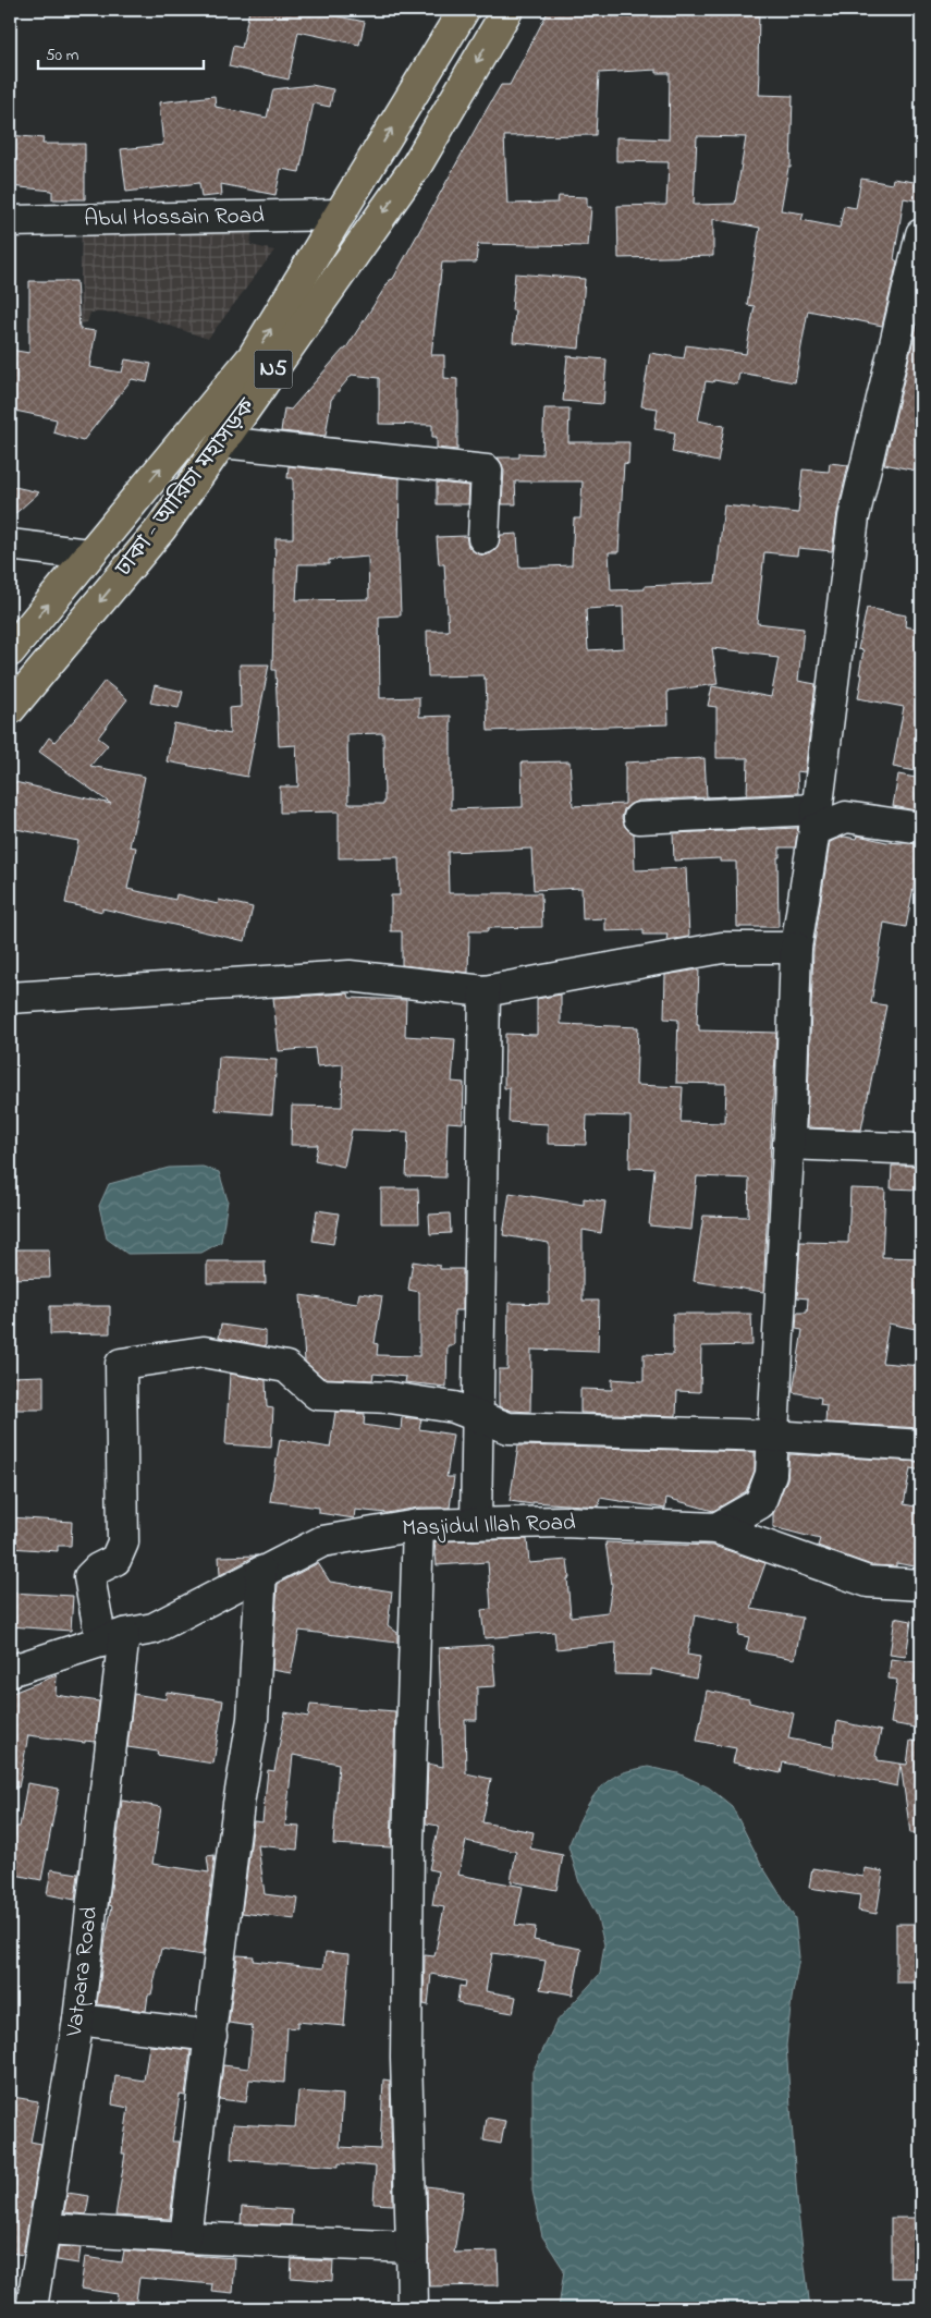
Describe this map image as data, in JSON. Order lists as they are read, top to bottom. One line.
{"streets":{"highway":["N5","ঢাকা - আরিচা মহাসড়ক"],"street":["Abul Hossain Road","Masjidul Illah Road","Vatpara Road"]},"crossings":[["Abul Hossain Road","ঢাকা - আরিচা মহাসড়ক"],["Masjidul Illah Road","Vatpara Road"]],"scale_bar":"50 m"}
